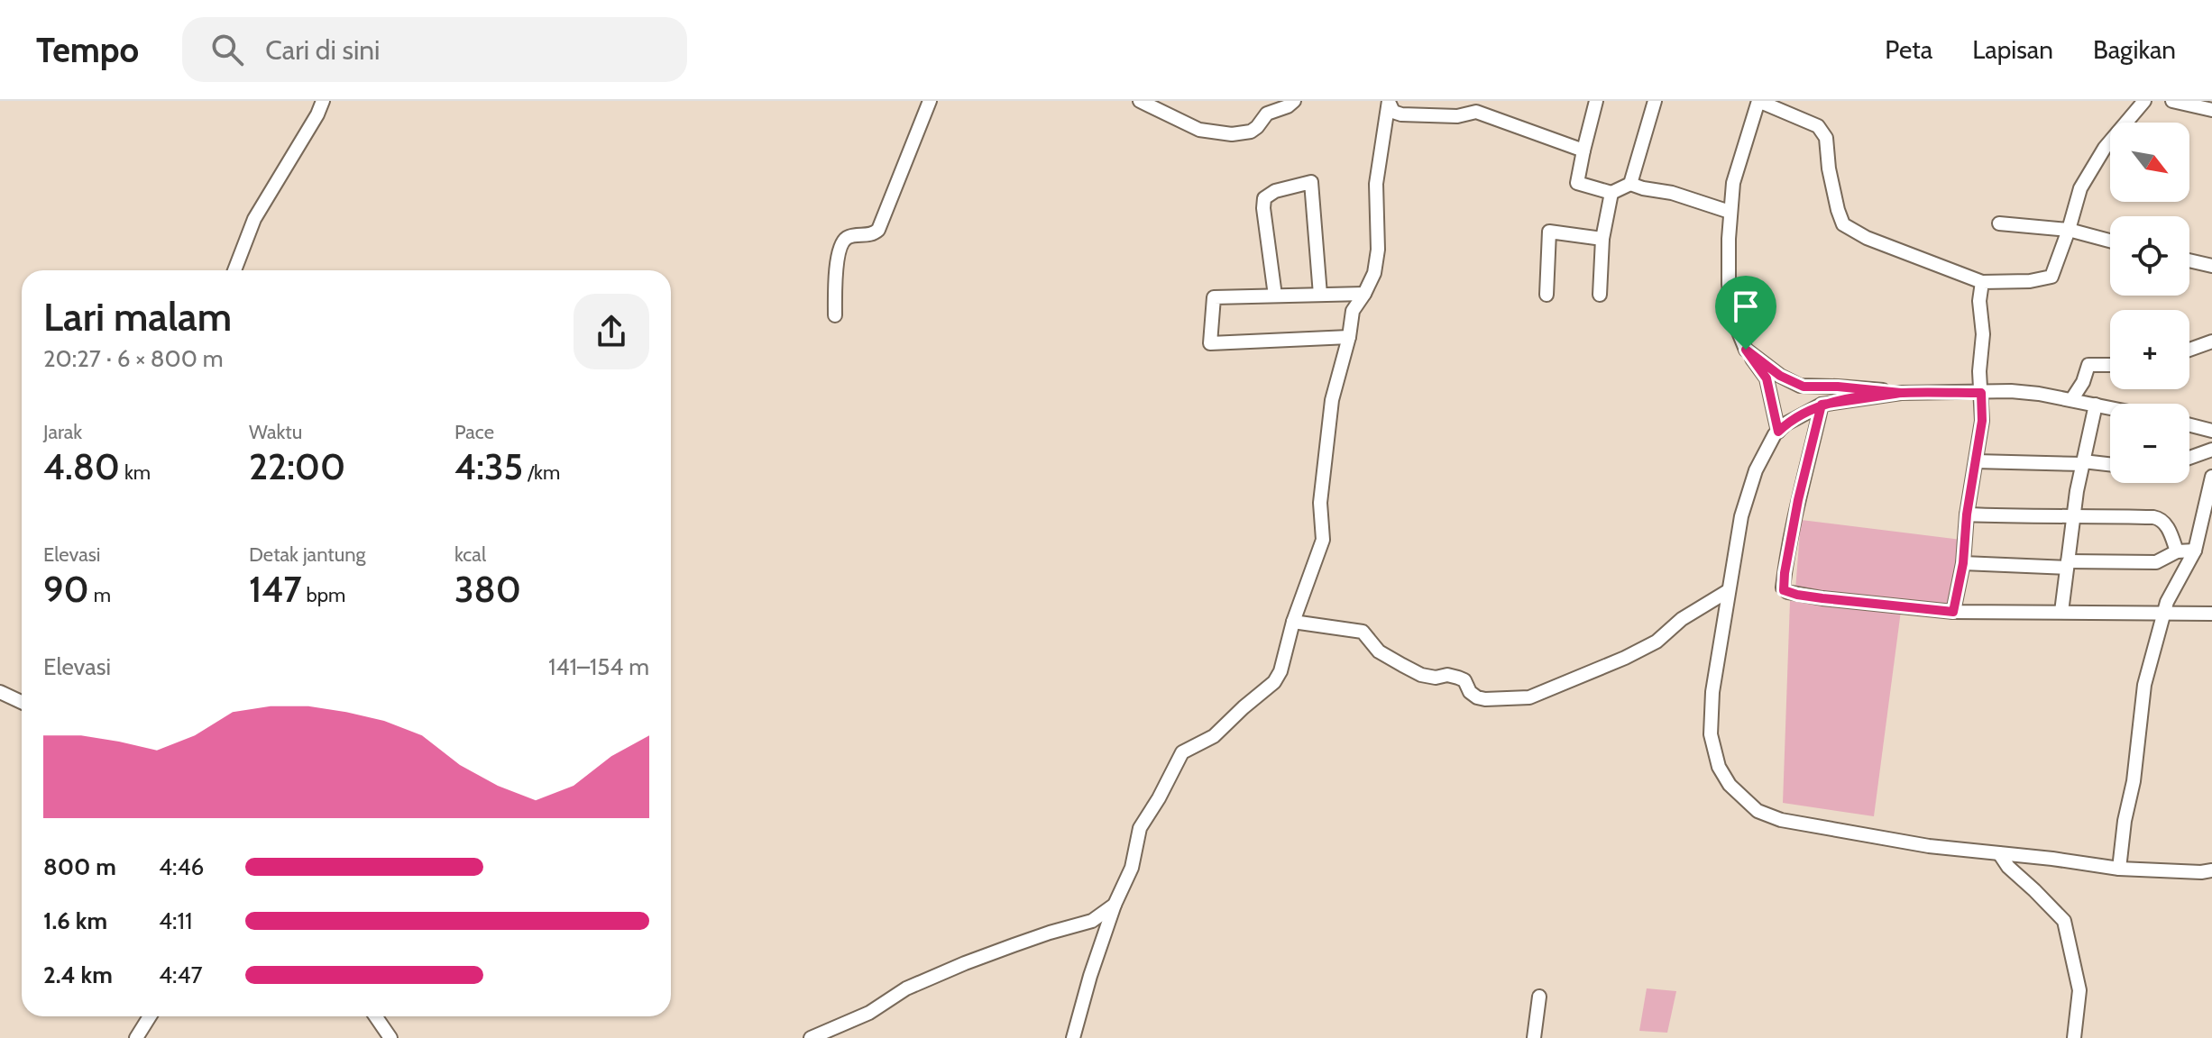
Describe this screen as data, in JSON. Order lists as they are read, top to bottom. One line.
{"north":"bottom right","page":{"header":"Tempo","search":"Cari di sini","nav":["Peta","Lapisan","Bagikan"],"map_buttons":["+","−"],"heading":["Lari malam","20:27 · 6 × 800 m"],"stats":[["Jarak","4.80 km"],["Waktu","22:00"],["Pace","4:35 /km"],["Elevasi","90 m"],["Detak jantung","147 bpm"],["kcal","380"]],"chart":["Elevasi","141–154 m"],"list":[{"name":"800 m","note":"4:46"},{"name":"1.6 km","note":"4:11"},{"name":"2.4 km","note":"4:47"}]}}
